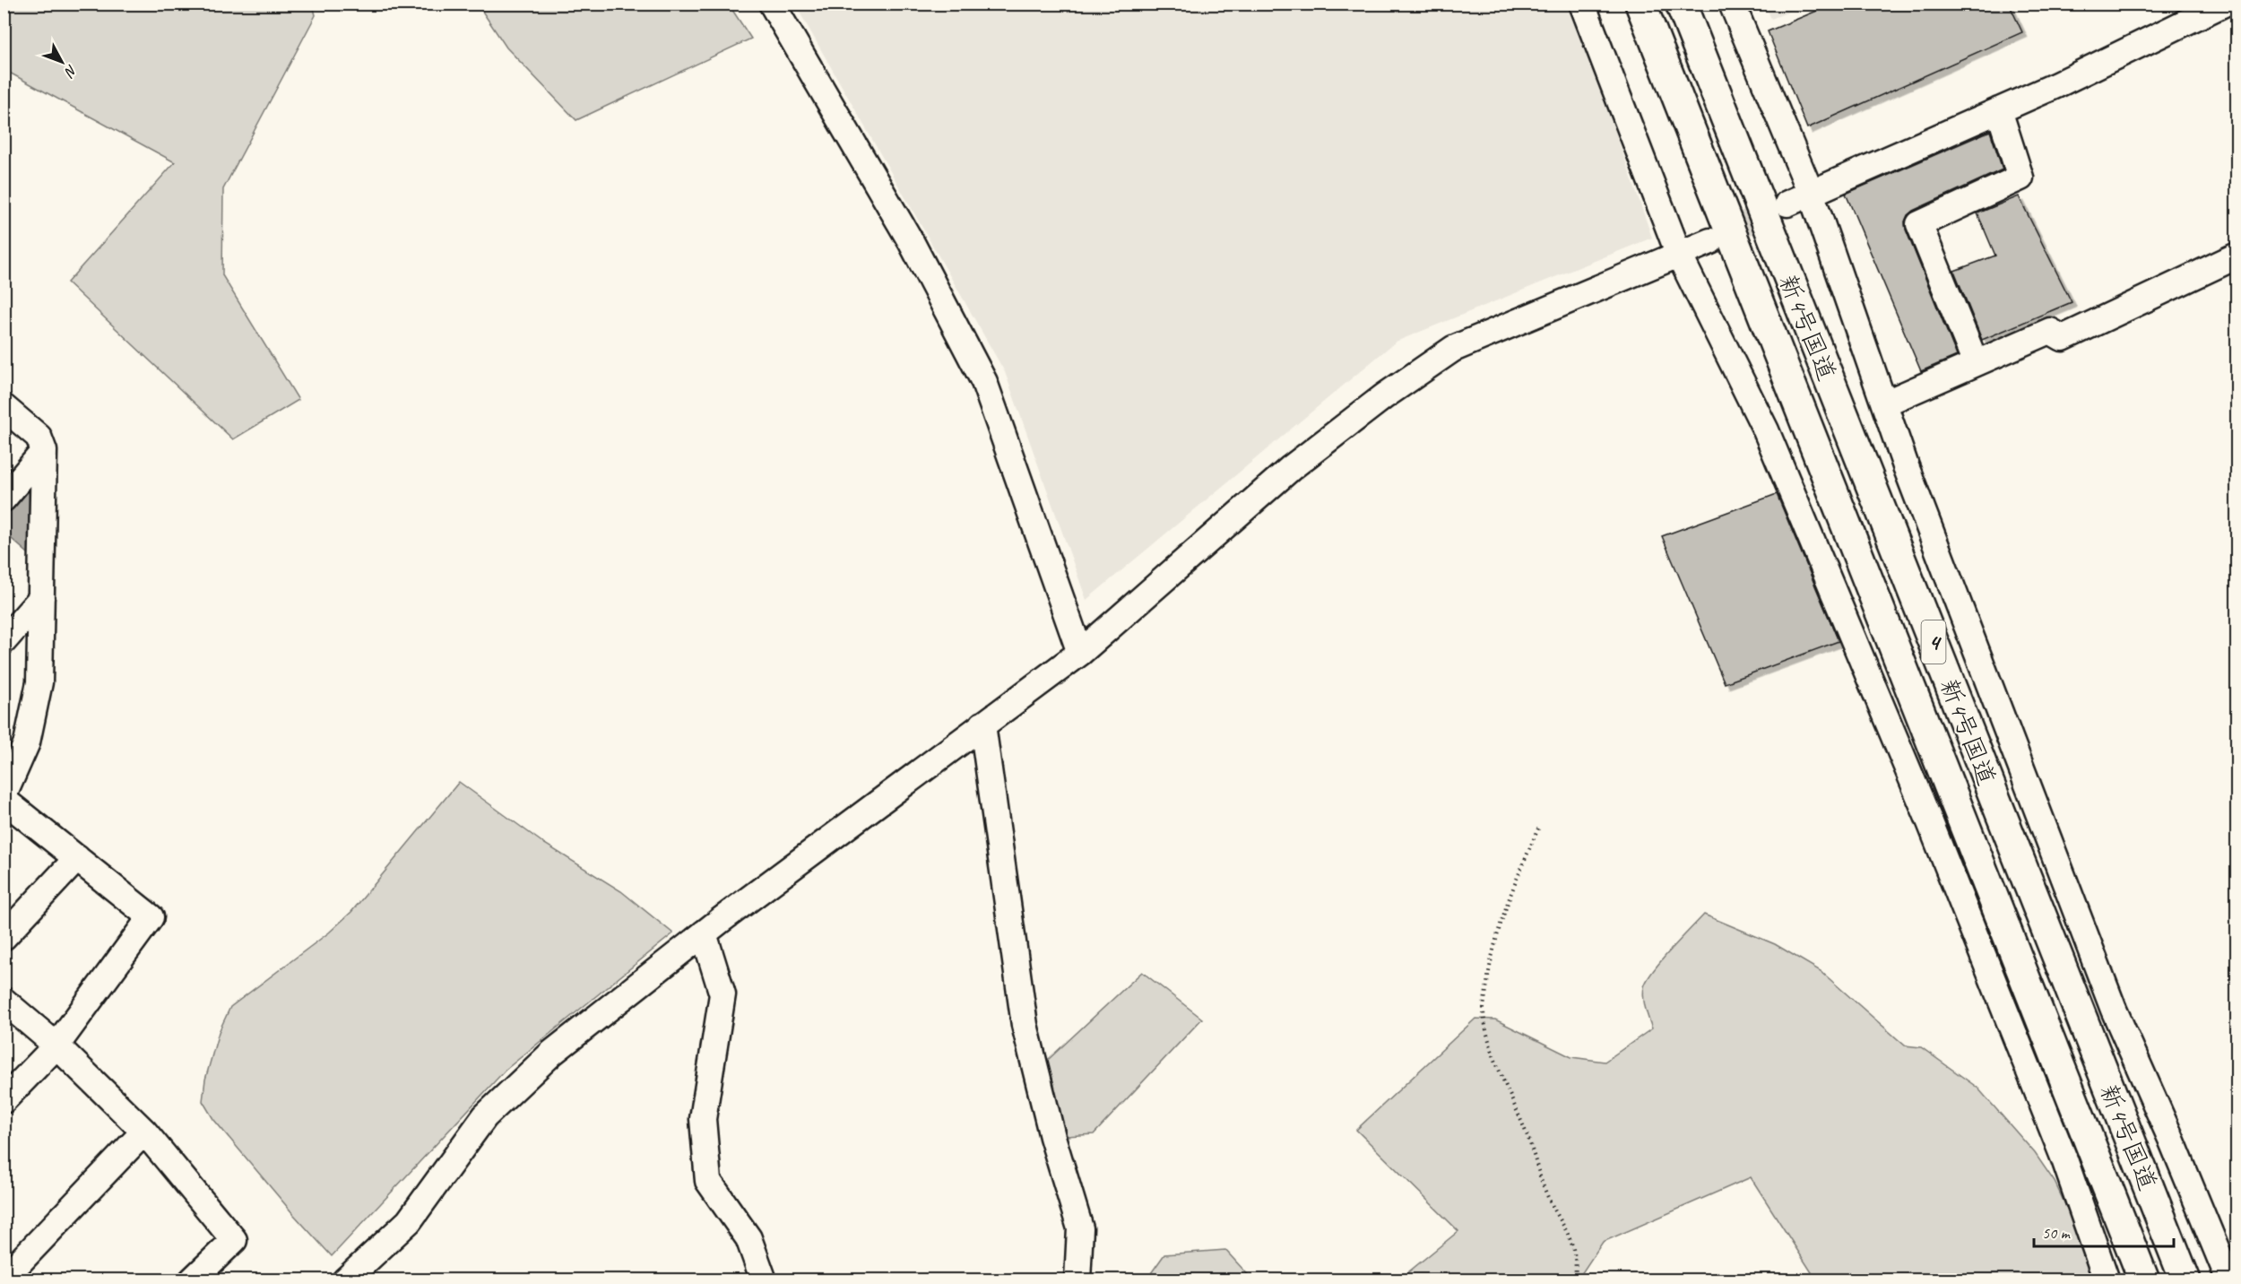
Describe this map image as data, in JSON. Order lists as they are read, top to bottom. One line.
{"streets":{"highway":["新4号国道","4"]},"scale_bar":"50 m","north":"bottom right"}
